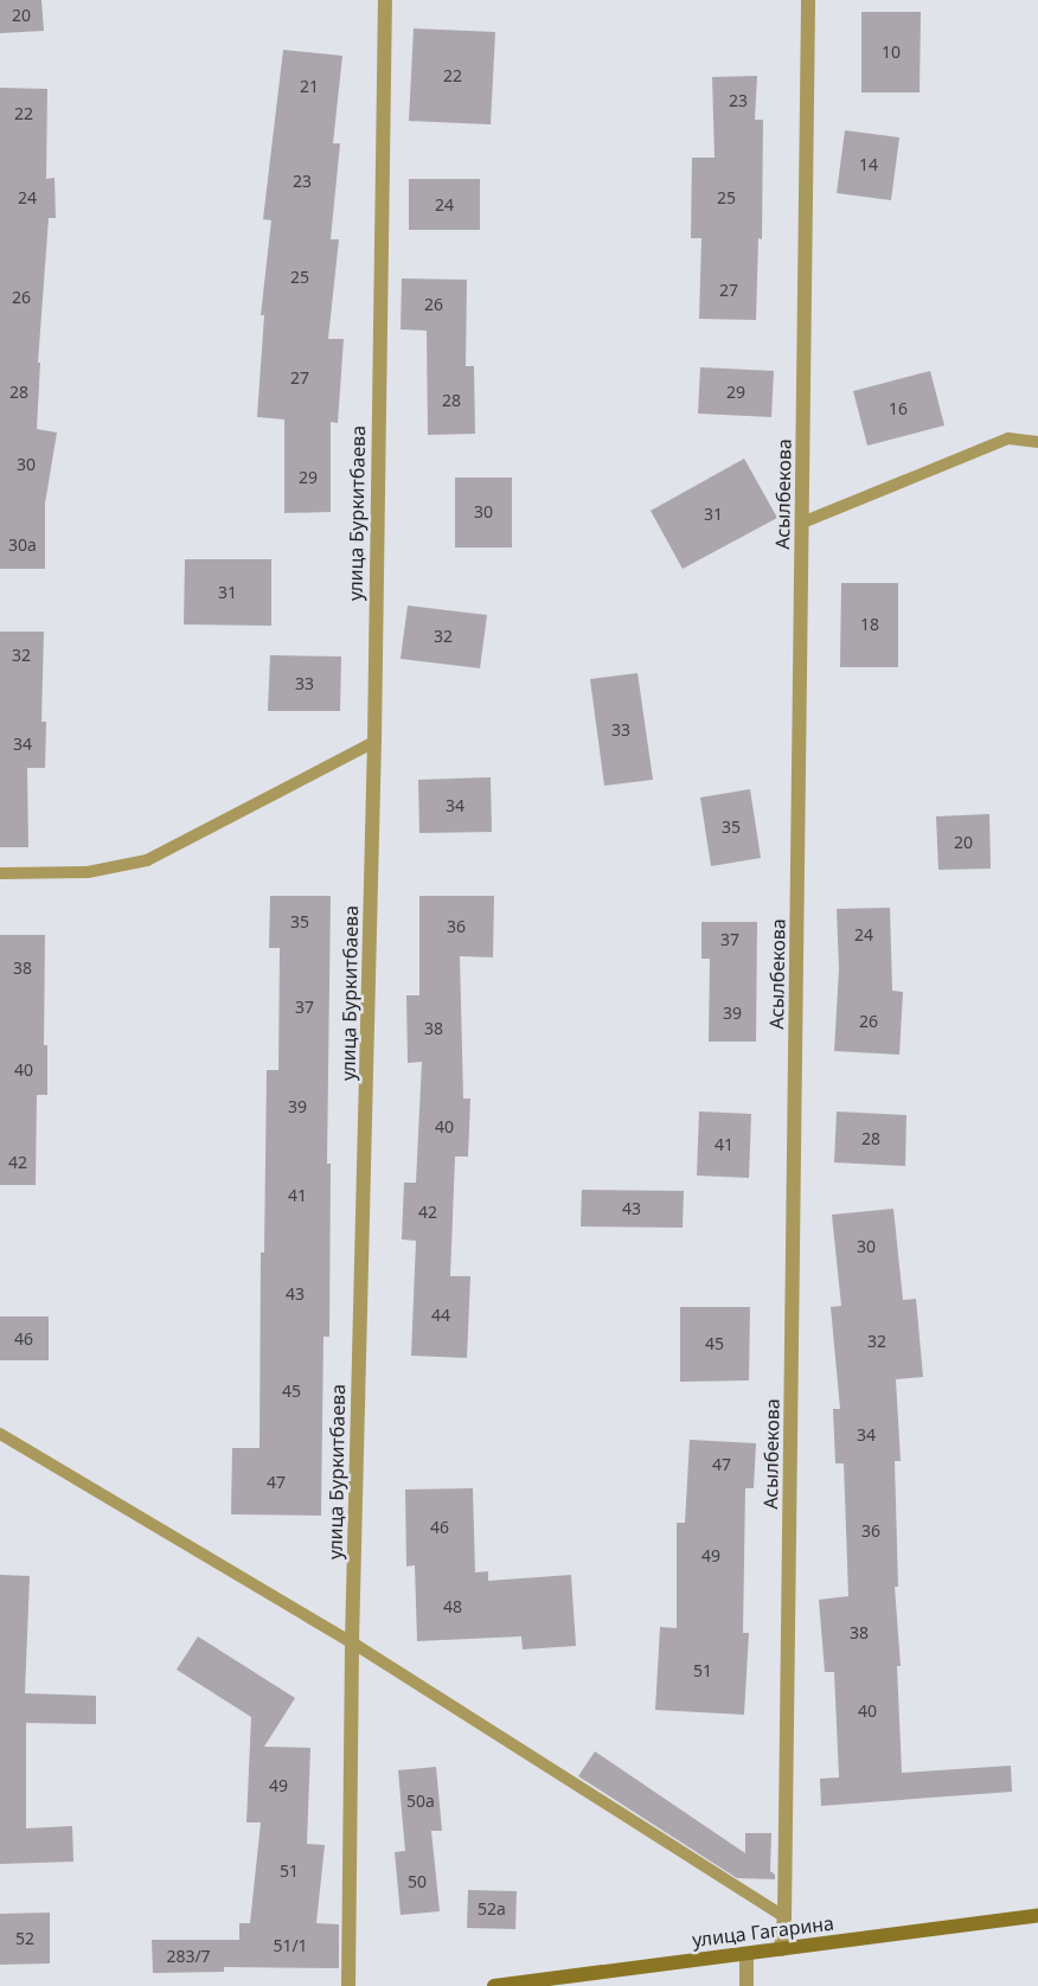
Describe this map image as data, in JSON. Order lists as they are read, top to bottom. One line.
{"streets":{"main road":["улица Гагарина"],"street":["Асылбекова","улица Буркитбаева"]},"crossings":[["Асылбекова","улица Гагарина"]],"house_numbers":["20","10","22","21","23","22","14","23","24","25","24","25","27","26","26","27","28","29","28","16","30","29","30","31","30а","31","18","32","32","33","33","34","34","35","20","35","36","24","37","38","37","39","26","38","40","39","40","28","41","42","41","43","42","30","43","44","46","32","45","45","34","47","47","46","36","49","48","38","51","40","49","50а","51","50","52а","52","51/1","283/7"]}
